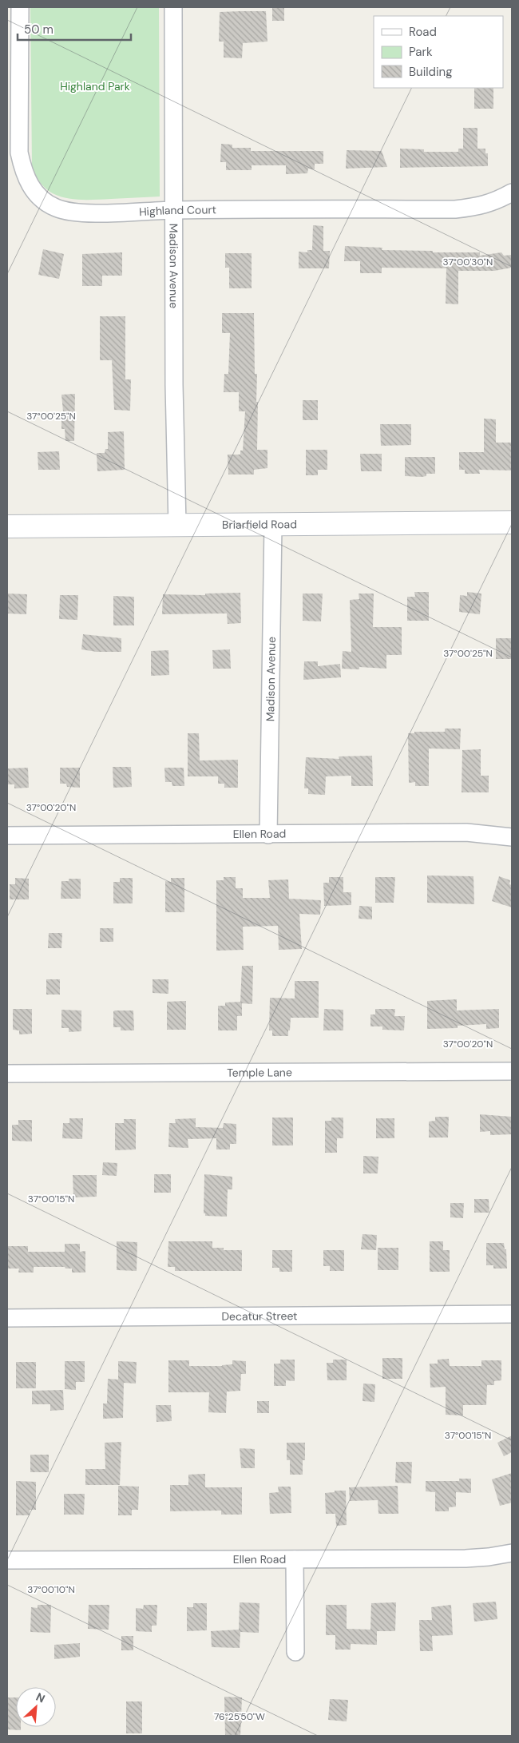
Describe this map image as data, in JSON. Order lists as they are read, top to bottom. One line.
{"streets":{"main road":["Briarfield Road"],"street":["Highland Court","Madison Avenue","Ellen Road","Temple Lane","Decatur Street"]},"crossings":[["Highland Court","Madison Avenue"],["Madison Avenue","Briarfield Road"],["Madison Avenue","Ellen Road"]],"parks":["Highland Park"],"legend":["Road","Park","Building"],"scale_bar":"50 m","north":"top right","coordinates":["37°00'30\"N","37°00'25\"N","37°00'20\"N","37°00'15\"N","37°00'10\"N","76°25'50\"W"]}
